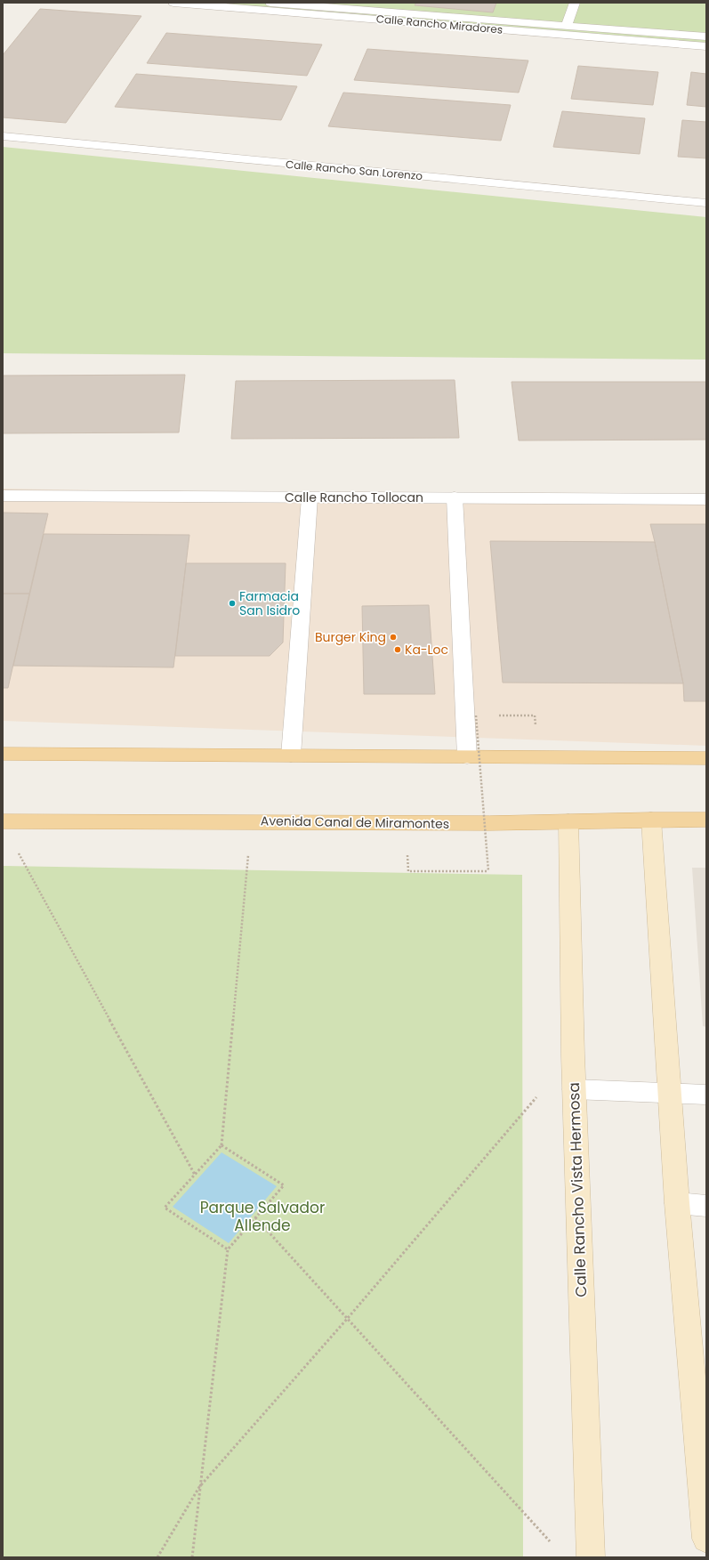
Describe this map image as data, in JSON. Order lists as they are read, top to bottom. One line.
{"streets":{"main road":["Avenida Canal de Miramontes"],"street":["Calle Rancho Miradores","Calle Rancho San Lorenzo","Calle Rancho Tollocan","Calle Rancho Vista Hermosa"]},"crossings":[["Avenida Canal de Miramontes","Calle Rancho Vista Hermosa"]],"parks":["Parque Salvador Allende"],"places":["Farmacia San Isidro","Burger King","Ka-Loc"]}
